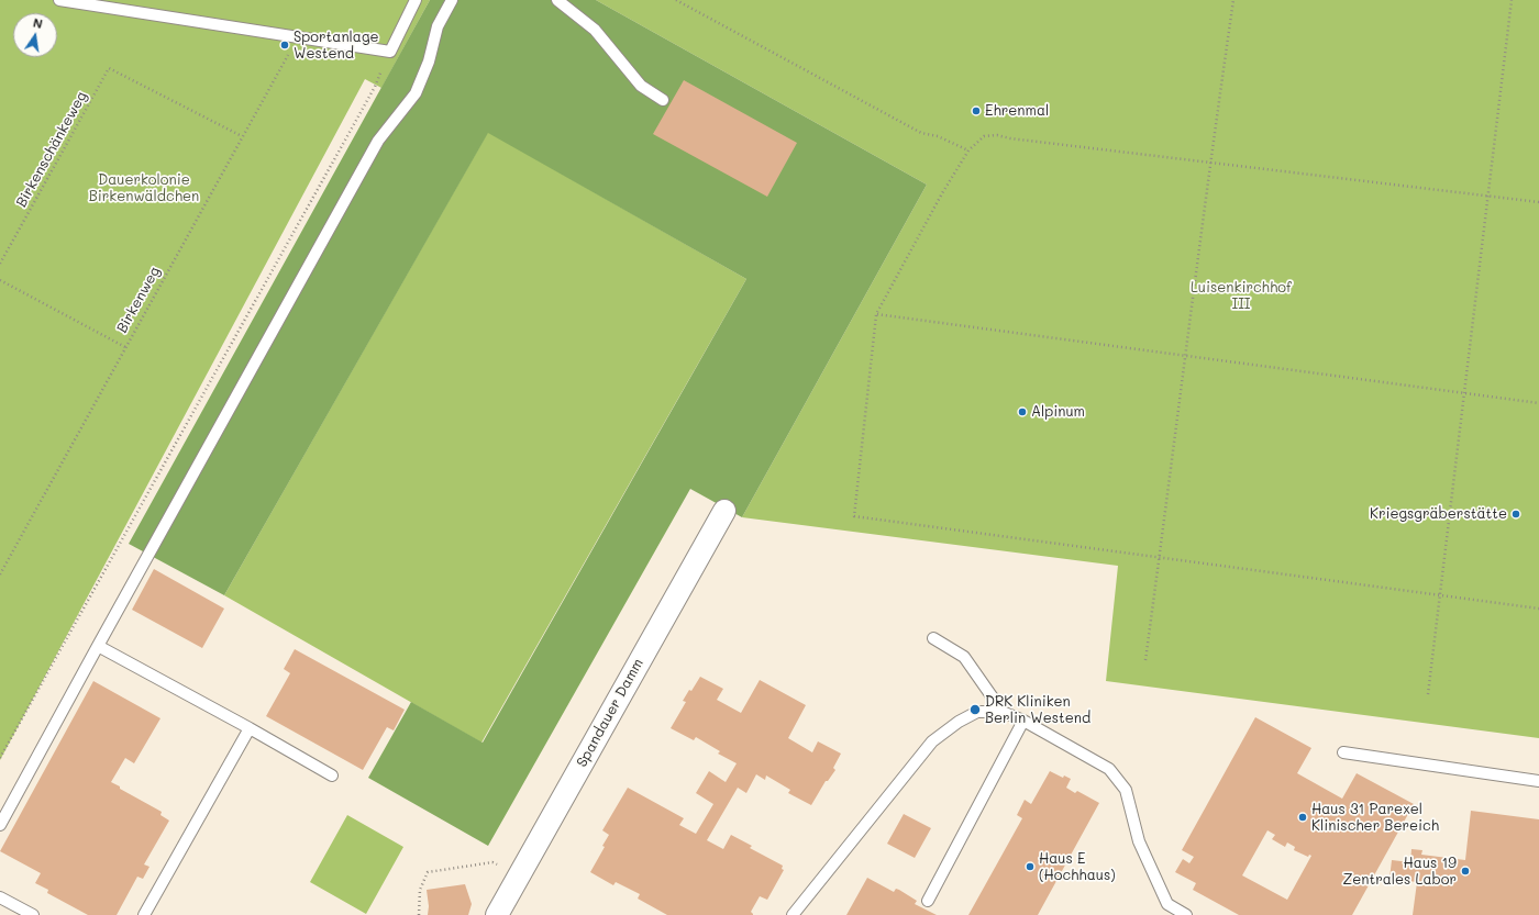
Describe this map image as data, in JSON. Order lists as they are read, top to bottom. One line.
{"streets":{"street":["Spandauer Damm"],"path":["Birkenschänkeweg","Birkenweg"]},"crossings":[["Birkenschänkeweg","Birkenweg"]],"parks":["Dauerkolonie Birkenwäldchen","Luisenkirchhof III"],"places":["Sportanlage Westend","Ehrenmal","Alpinum","Kriegsgräberstätte","DRK Kliniken Berlin Westend","Haus 31 Parexel Klinischer Bereich","Haus E (Hochhaus)","Haus 19 Zentrales Labor"],"north":"top"}
